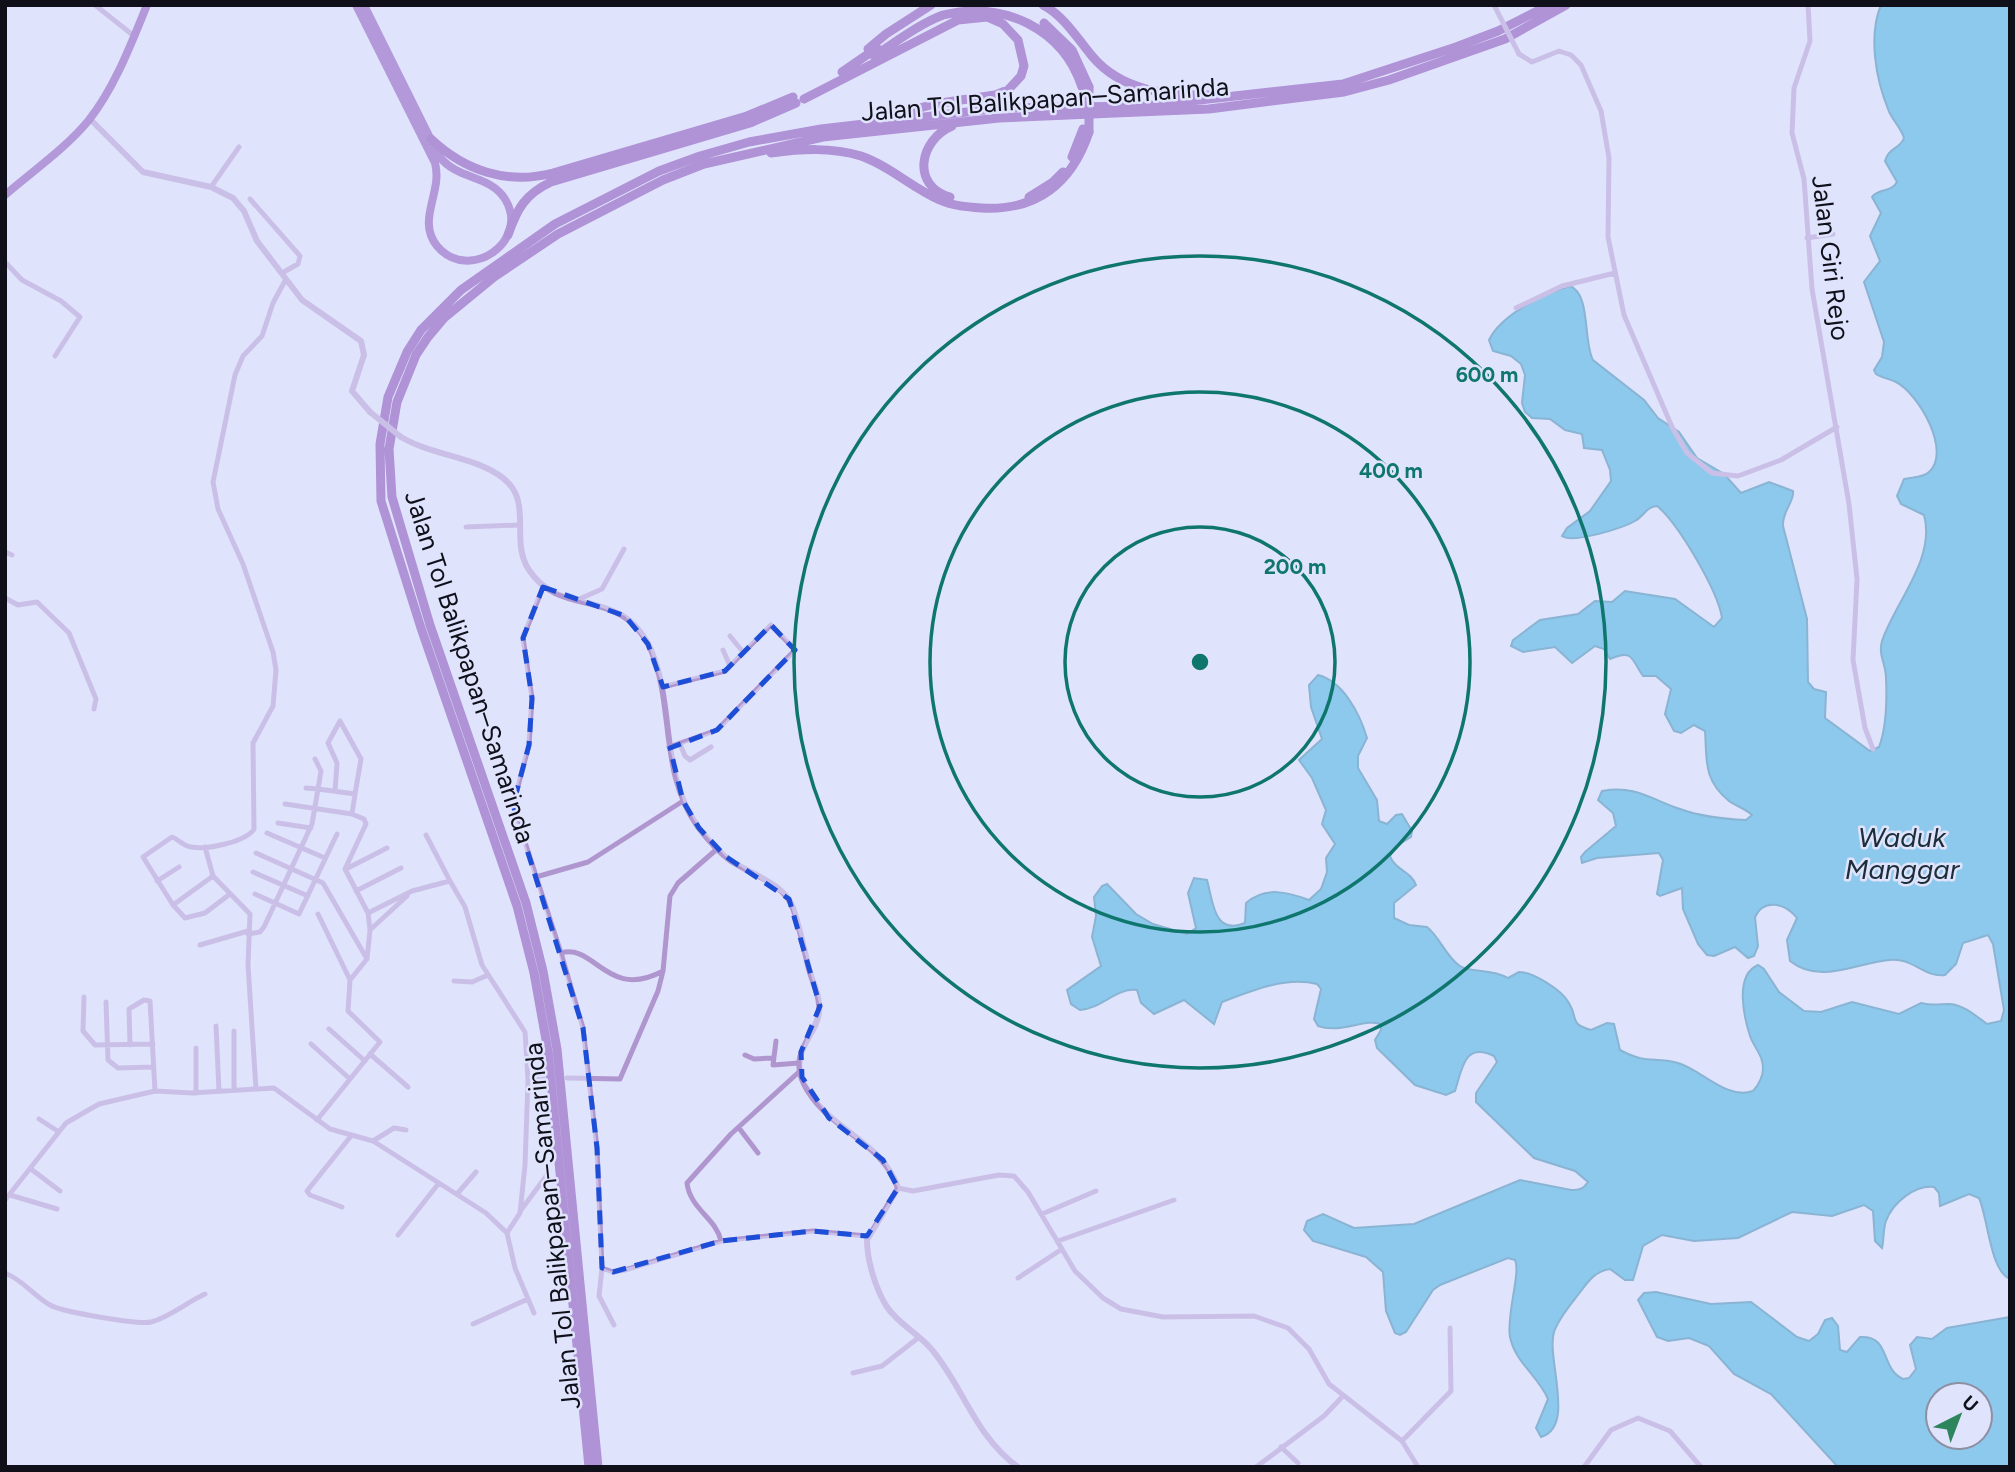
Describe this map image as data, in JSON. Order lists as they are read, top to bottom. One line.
{"streets":{"highway":["Jalan Tol Balikpapan–Samarinda"],"street":["Jalan Giri Rejo"]},"water":["Waduk Manggar"],"north":"top right","rings":["600 m","400 m","200 m"]}
